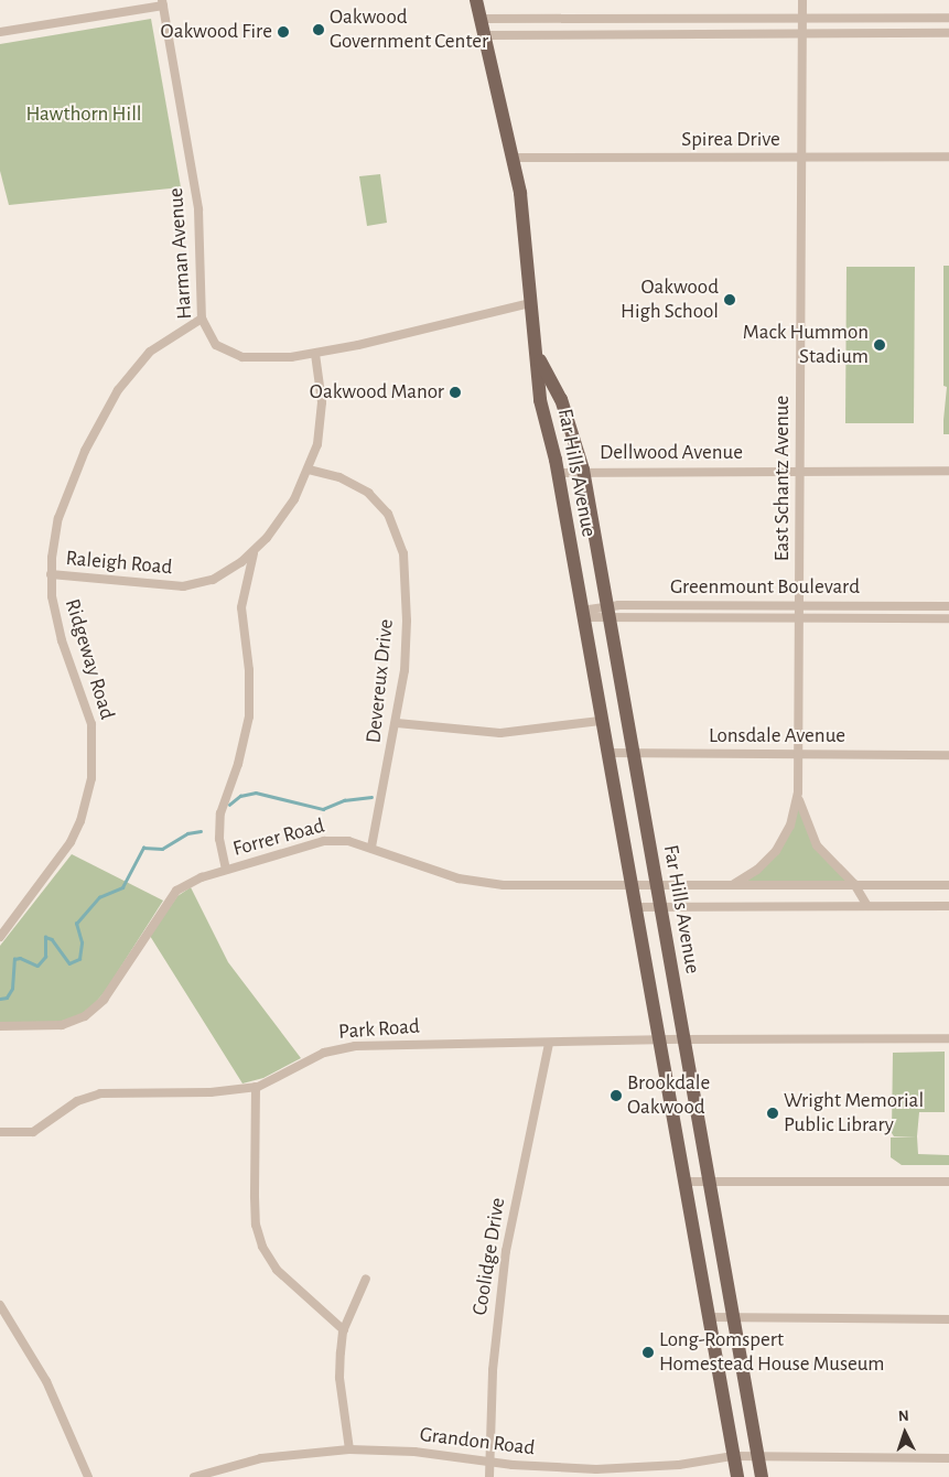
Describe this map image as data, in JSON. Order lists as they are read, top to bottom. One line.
{"streets":{"main road":["Far Hills Avenue"],"street":["Spirea Drive","Harman Avenue","Dellwood Avenue","East Schantz Avenue","Raleigh Road","Greenmount Boulevard","Ridgeway Road","Devereux Drive","Lonsdale Avenue","Forrer Road","Park Road","Coolidge Drive","Grandon Road"]},"crossings":[["Spirea Drive","Far Hills Avenue"],["Spirea Drive","East Schantz Avenue"],["Harman Avenue","Far Hills Avenue"],["Harman Avenue","Raleigh Road"],["Harman Avenue","Ridgeway Road"],["Dellwood Avenue","Far Hills Avenue"],["Dellwood Avenue","East Schantz Avenue"],["Far Hills Avenue","Greenmount Boulevard"],["Far Hills Avenue","Lonsdale Avenue"],["Far Hills Avenue","Forrer Road"],["Far Hills Avenue","Park Road"],["Far Hills Avenue","Grandon Road"],["East Schantz Avenue","Greenmount Boulevard"],["East Schantz Avenue","Lonsdale Avenue"],["East Schantz Avenue","Forrer Road"],["Raleigh Road","Ridgeway Road"],["Raleigh Road","Devereux Drive"],["Devereux Drive","Forrer Road"],["Park Road","Coolidge Drive"],["Coolidge Drive","Grandon Road"]],"parks":["Hawthorn Hill"],"places":["Oakwood Government Center","Oakwood Fire","Oakwood High School","Mack Hummon Stadium","Oakwood Manor","Brookdale Oakwood","Wright Memorial Public Library","Long-Romspert Homestead House Museum"],"north":"top"}
